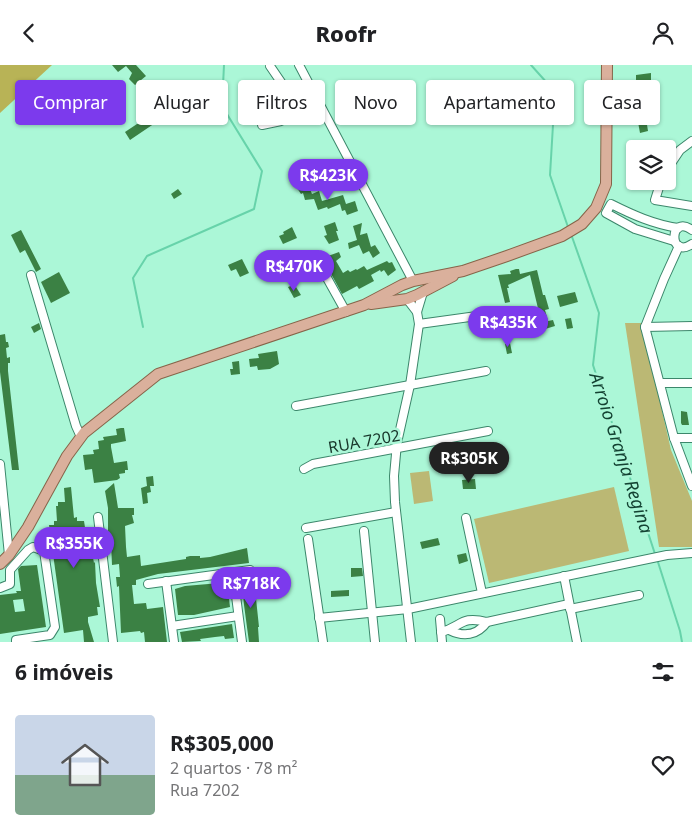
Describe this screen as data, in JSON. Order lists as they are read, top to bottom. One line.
{"streets":{"street":["RUA 7202"]},"water":["Arroio Granja Regina"],"page":{"header":"Roofr","chip":["Comprar","Alugar","Filtros","Novo","Apartamento","Casa"],"price":["R$423K","R$470K","R$435K","R$305K","R$355K","R$718K"],"heading":"6 imóveis","list":[{"name":"R$305,000","note":"2 quartos · 78 m² · Rua 7202"}]}}
